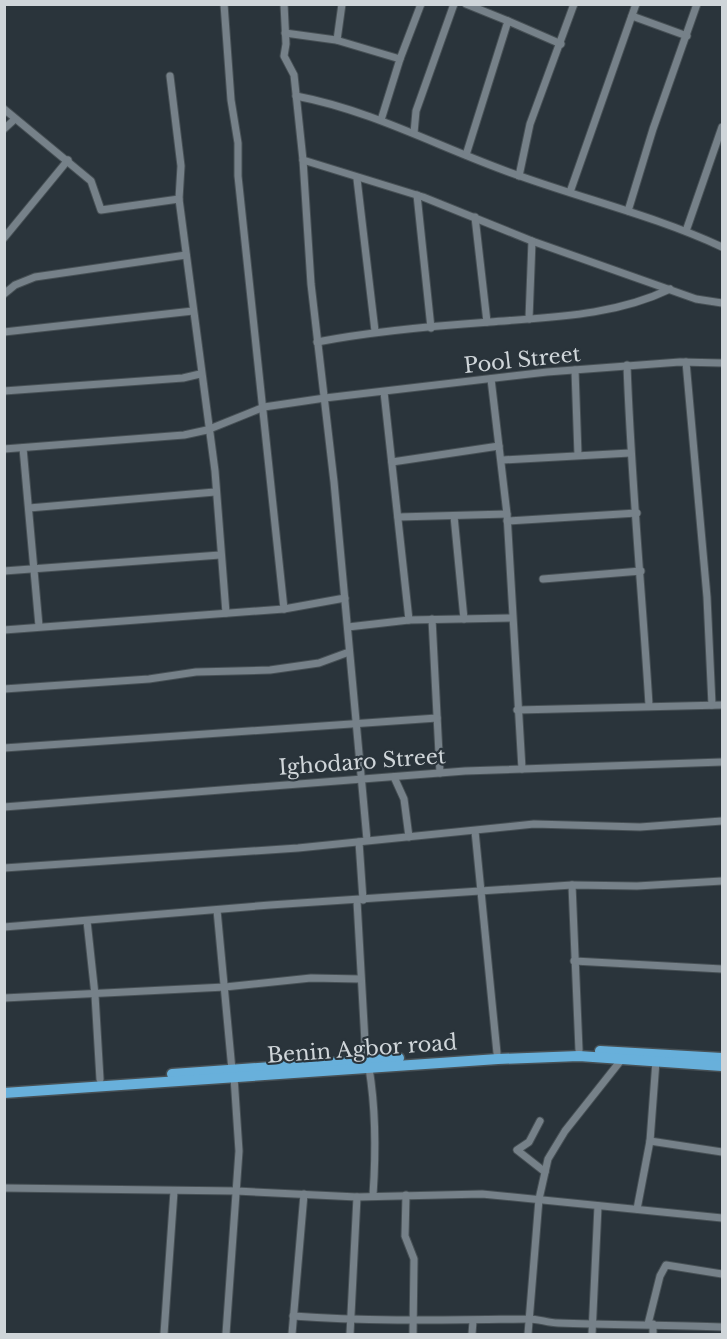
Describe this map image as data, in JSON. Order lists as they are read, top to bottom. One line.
{"streets":{"highway":["Benin Agbor road"],"street":["Pool Street","Ighodaro Street"]}}
